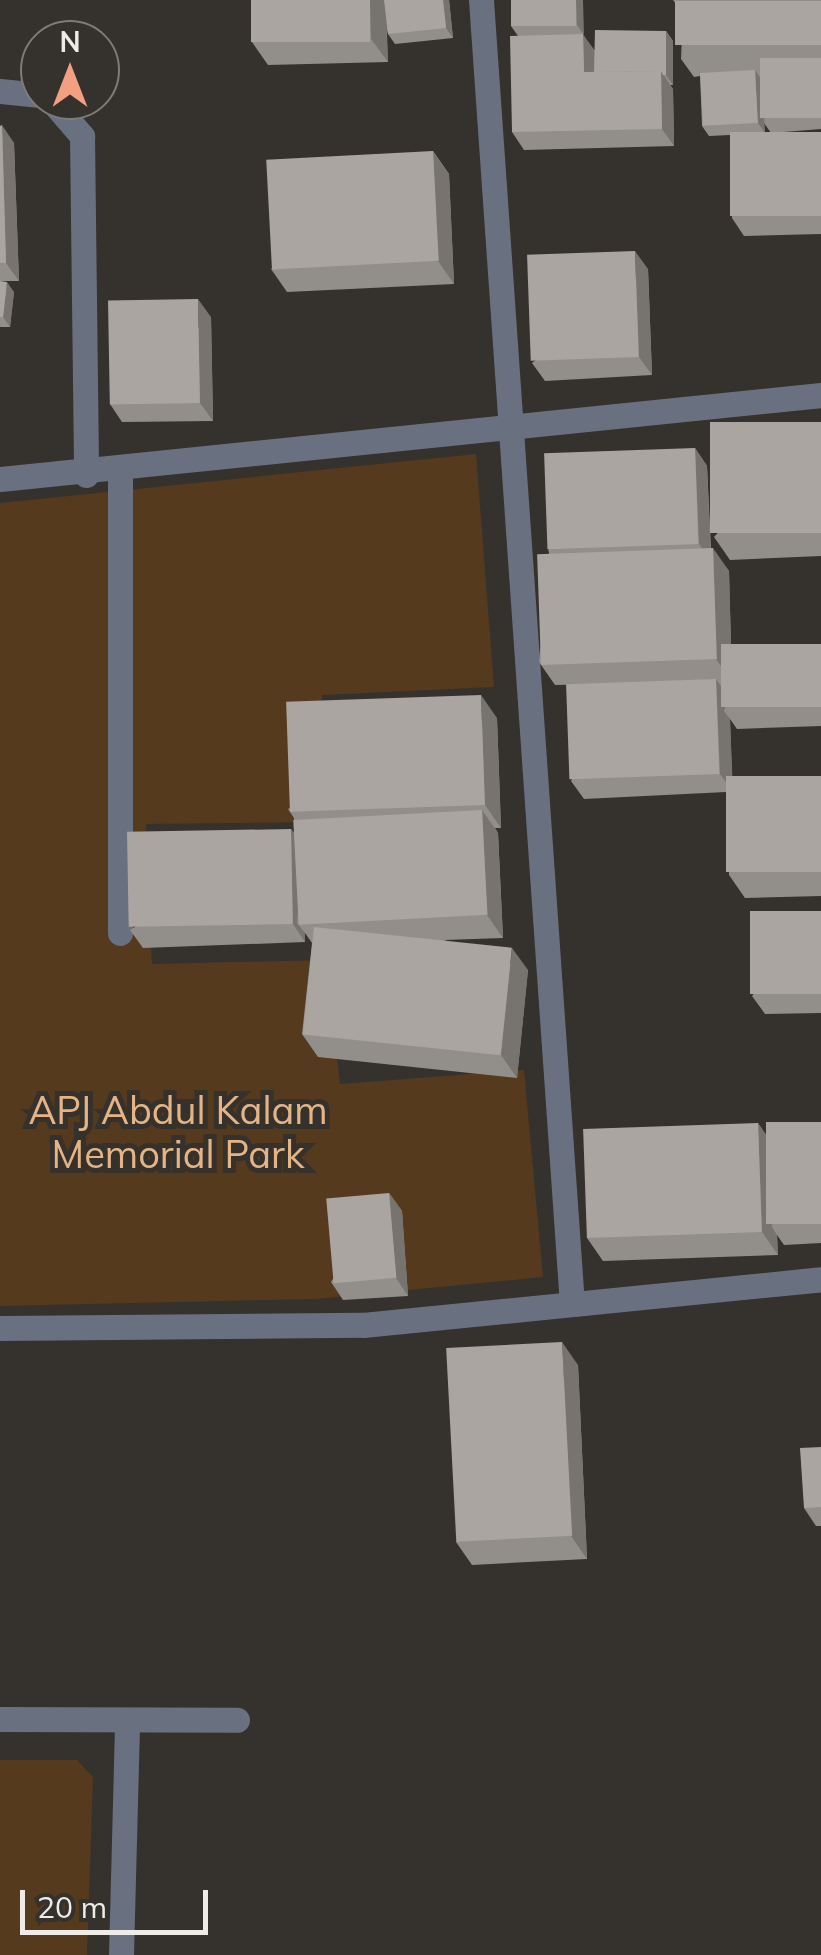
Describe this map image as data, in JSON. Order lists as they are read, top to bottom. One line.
{"parks":["APJ Abdul Kalam Memorial Park"],"scale_bar":"20 m","north":"top"}
